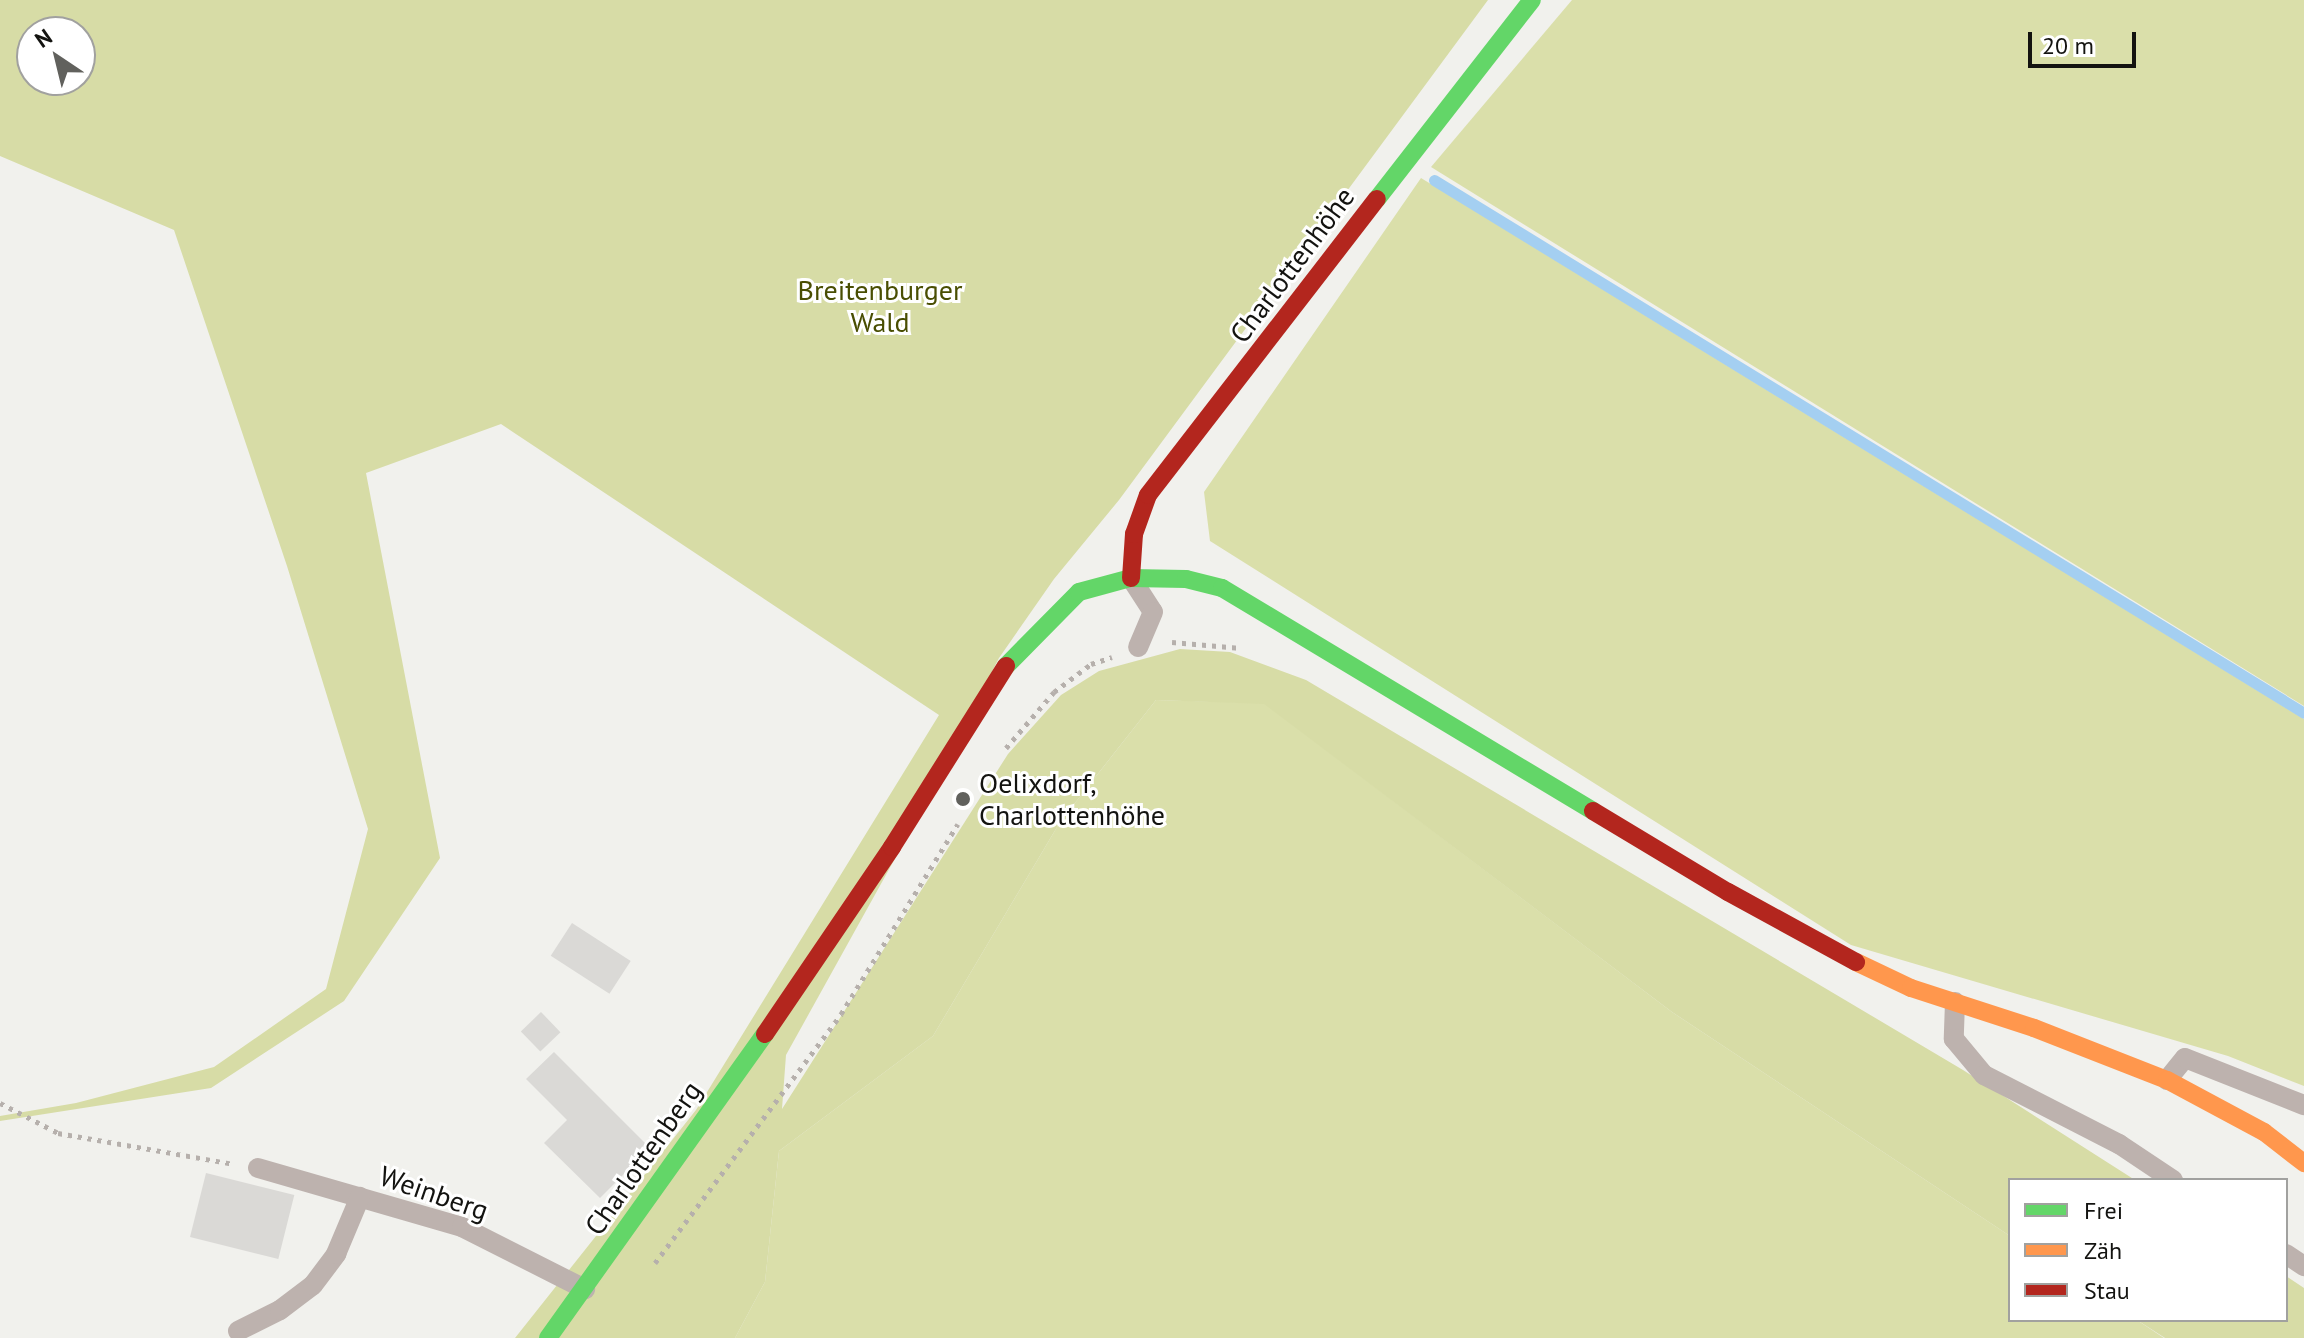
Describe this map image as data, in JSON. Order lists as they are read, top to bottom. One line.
{"streets":{"main road":["Charlottenhöhe","Charlottenberg"],"lane":["Weinberg"]},"crossings":[["Charlottenhöhe","Charlottenberg"],["Charlottenberg","Weinberg"]],"parks":["Breitenburger Wald"],"places":["Oelixdorf, Charlottenhöhe"],"legend":["Frei","Zäh","Stau"],"scale_bar":"20 m","north":"top left"}
